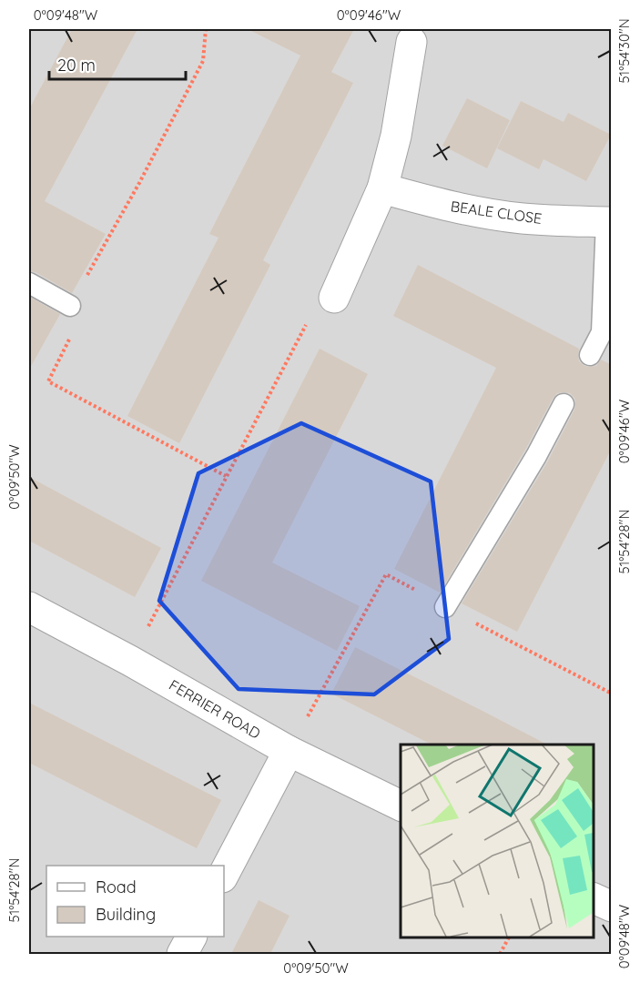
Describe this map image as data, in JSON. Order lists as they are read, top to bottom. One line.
{"streets":{"street":["BEALE CLOSE","FERRIER ROAD"]},"legend":["Road","Building"],"scale_bar":"20 m","coordinates":["0°09'48\"W","0°09'46\"W","51°54'30\"N","0°09'50\"W","51°54'28\"N"]}
